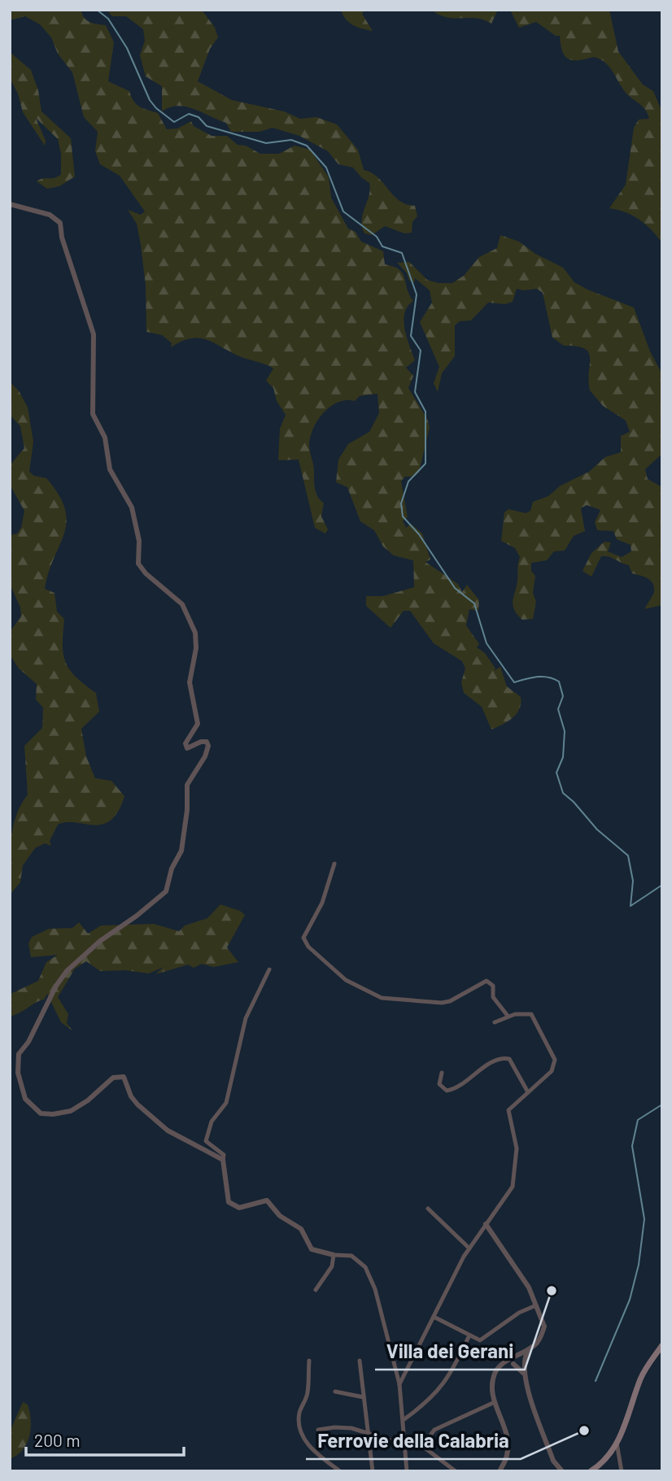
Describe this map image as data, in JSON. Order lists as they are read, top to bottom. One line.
{"places":["Villa dei Gerani","Ferrovie della Calabria"],"scale_bar":"200 m"}
